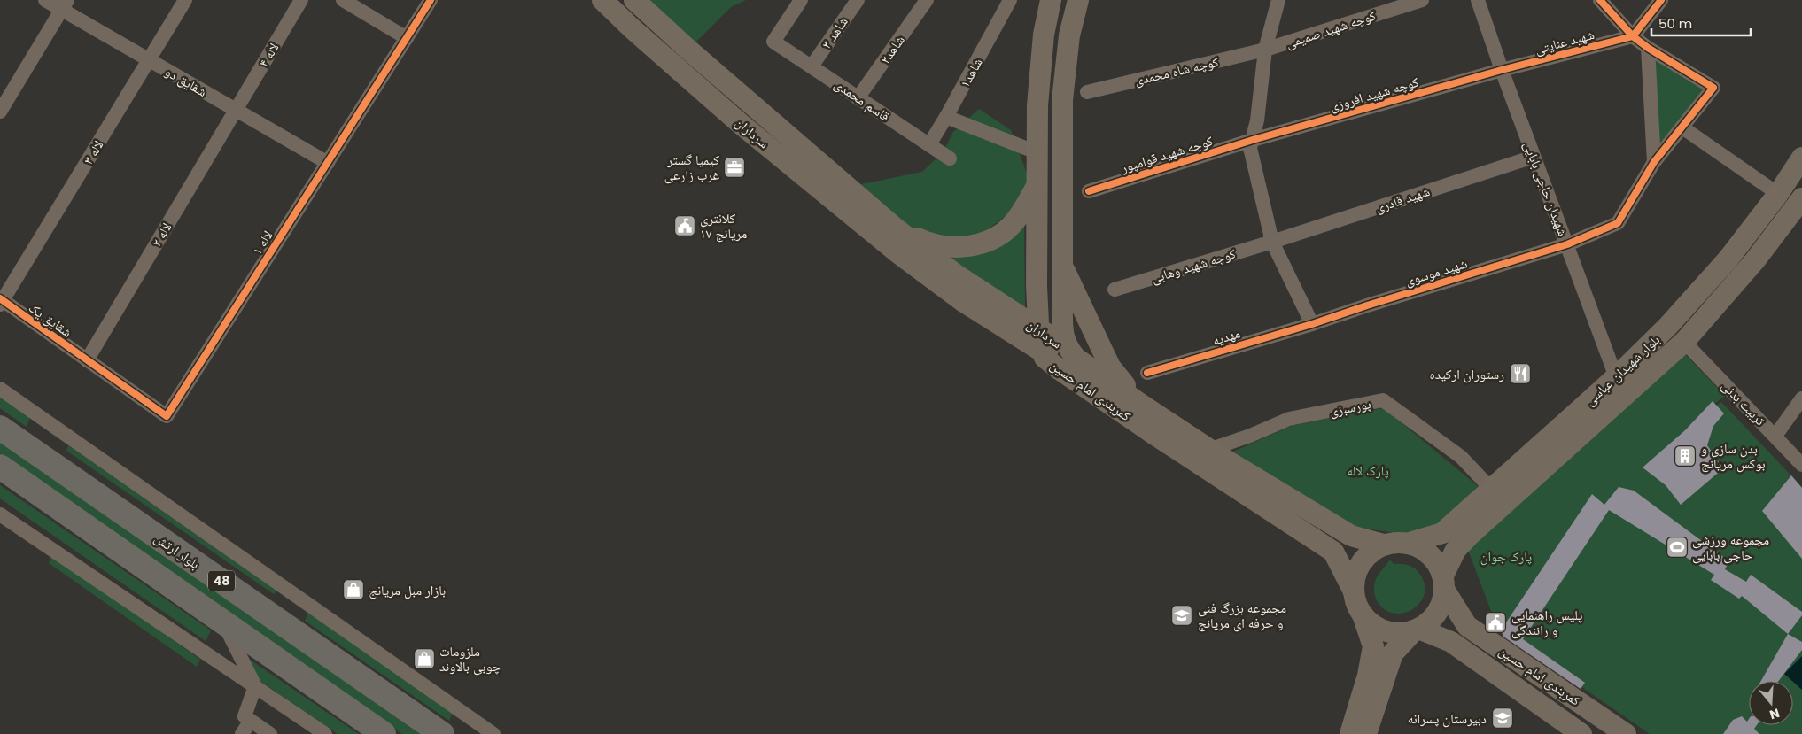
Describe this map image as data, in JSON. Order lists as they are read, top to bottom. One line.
{"streets":{"highway":["بلوار ارتش","48"],"main road":["سرداران","بلوار شهیدان عباسی","کمربندی امام حسین"],"street":["کوچه شهید صمیمی","شاهد ۳","شهید عنایتی","شاهد۲","لاله ۴","کوچه شاه محمدی","شاهد۱","شقایق دو","کوچه شهید افروزی","قاسم محمدی","لاله ۳","کوچه شهید قوامپور","شهیدان حاجی بابایی","شهید قادری","لاله ۲","لاله ۱","کوچه شهید وهابی","شهید موسوی","شقایق یک","مهدیه","تربیت بدنی","پورسبزی"]},"crossings":[["کوچه شهید صمیمی","کوچه شاه محمدی"],["شاهد ۳","قاسم محمدی"],["شهید عنایتی","کوچه شهید افروزی"],["شهید عنایتی","شهیدان حاجی بابایی"],["شاهد۲","قاسم محمدی"],["لاله ۴","شقایق دو"],["لاله ۴","لاله ۲"],["شاهد۱","قاسم محمدی"],["شقایق دو","لاله ۳"],["شقایق دو","لاله ۲"],["شقایق دو","لاله ۱"],["کوچه شهید افروزی","کوچه شهید قوامپور"],["کوچه شهید افروزی","شهیدان حاجی بابایی"],["سرداران","کمربندی امام حسین"],["لاله ۳","شقایق یک"],["شهیدان حاجی بابایی","شهید قادری"],["شهیدان حاجی بابایی","شهید موسوی"],["شهیدان حاجی بابایی","بلوار شهیدان عباسی"],["شهید قادری","کوچه شهید وهابی"],["لاله ۲","لاله ۱"],["لاله ۲","شقایق یک"],["لاله ۱","شقایق یک"],["شهید موسوی","مهدیه"],["بلوار شهیدان عباسی","کمربندی امام حسین"],["بلوار شهیدان عباسی","تربیت بدنی"],["بلوار شهیدان عباسی","پورسبزی"],["کمربندی امام حسین","پورسبزی"]],"parks":["پارک لاله","پارک جوان"],"places":{"office":["کیمیا گستر غرب زارعی"],"public building":["کلانتری ۱۷ مریانج","پلیس راهنمایی و رانندگی"],"restaurant":["رستوران ارکیده"],"building":["بدن سازی و بوکس مریانج"],"sports":["مجموعه ورزشی حاجی بابایی"],"shop":["بازار مبل مریانج","ملزومات چوبی بالاوند"],"school or university":["مجموعه بزرگ فنی و حرفه ای مریانج","دبیرستان پسرانه"]},"scale_bar":"50 m","north":"bottom"}
